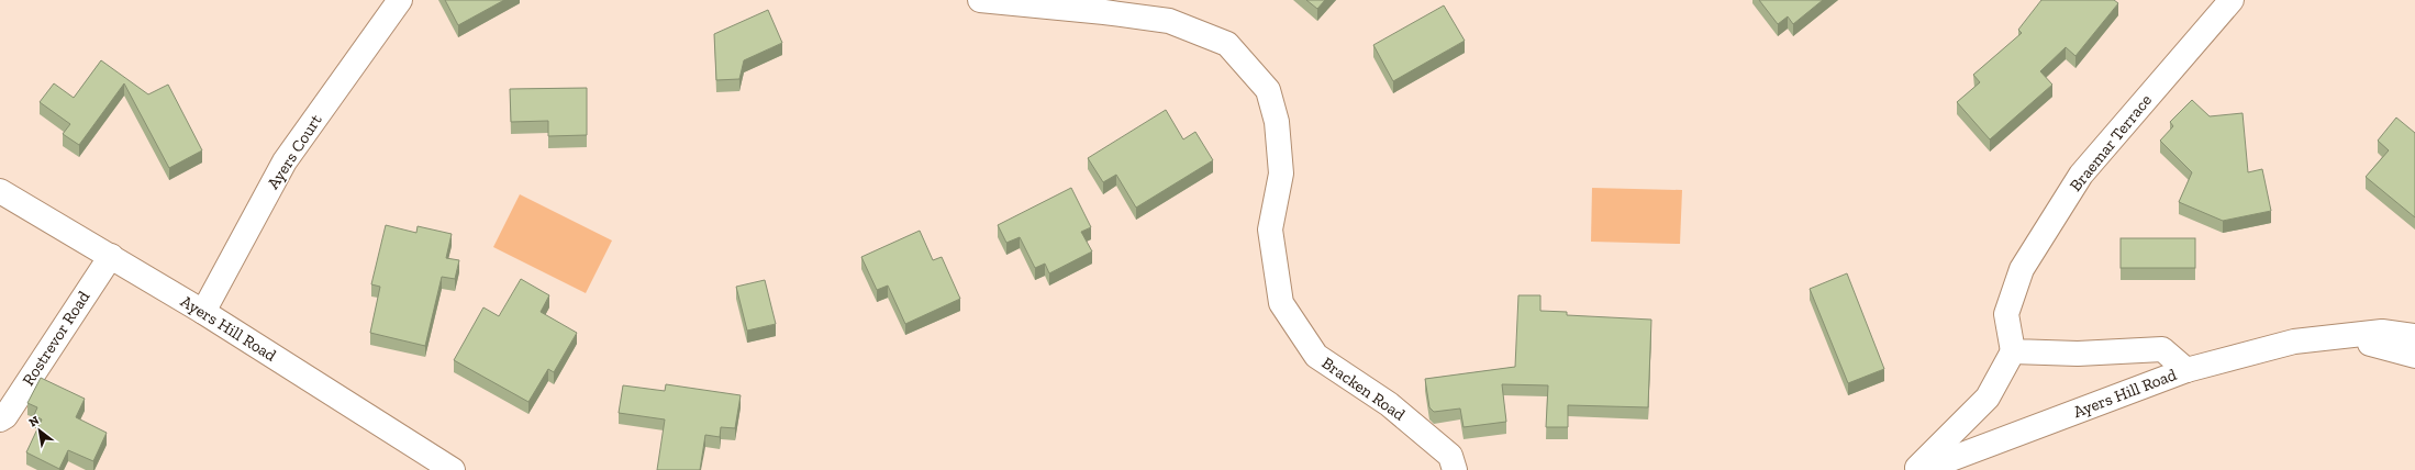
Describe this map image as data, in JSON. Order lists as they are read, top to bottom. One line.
{"streets":{"street":["Braemar Terrace","Ayers Court","Ayers Hill Road","Rostrevor Road","Bracken Road"]},"crossings":[["Ayers Court","Ayers Hill Road"],["Ayers Hill Road","Rostrevor Road"]],"north":"top left"}
